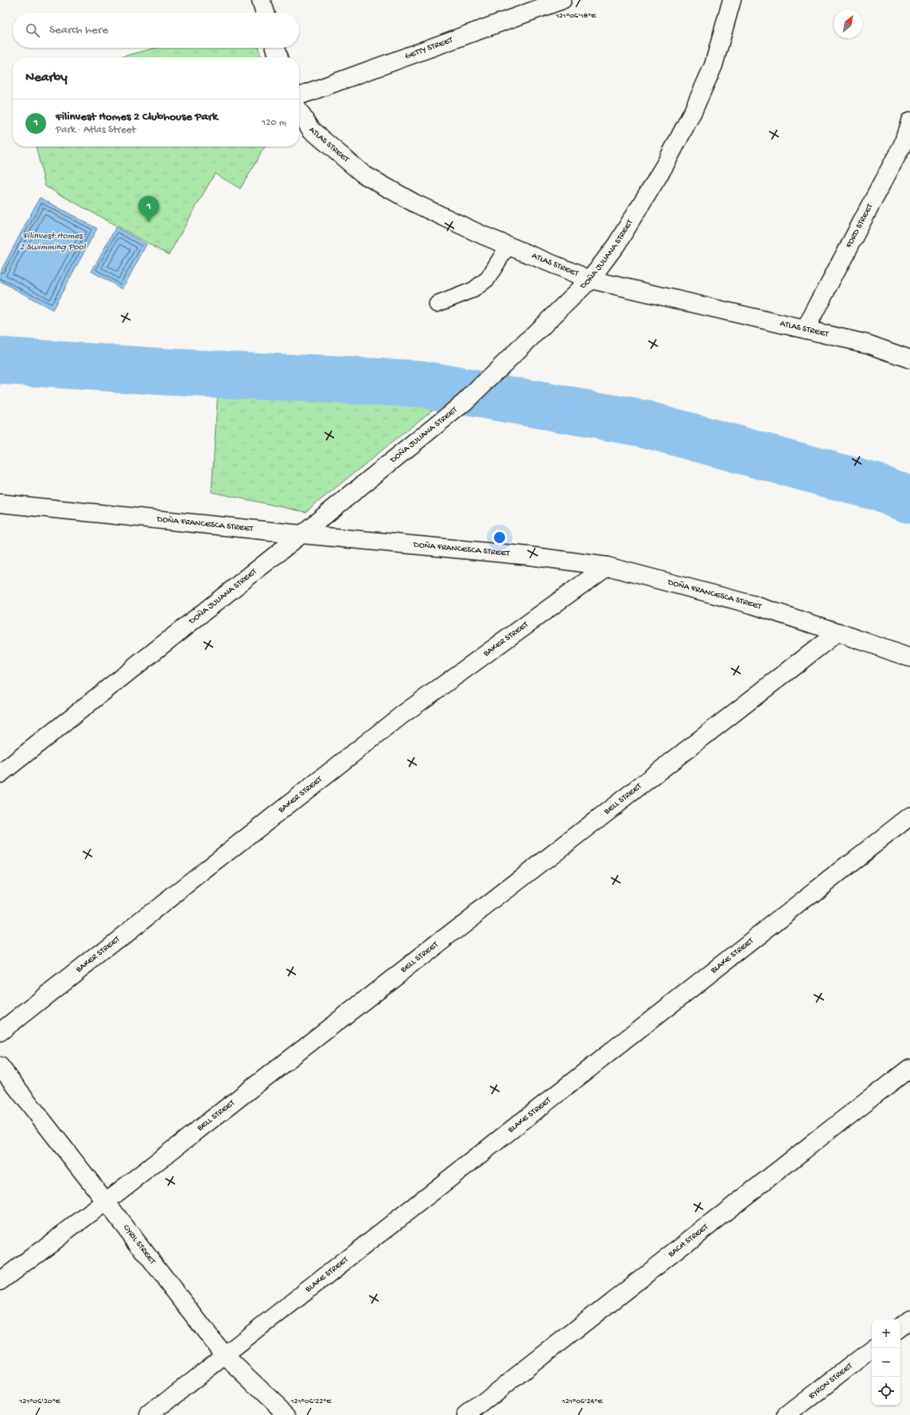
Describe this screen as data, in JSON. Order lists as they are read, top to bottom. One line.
{"streets":{"street":["GETTY STREET","ATLAS STREET","FORD STREET","DOÑA JULIANA STREET","DOÑA FRANCESCA STREET","BAKER STREET","BELL STREET","BLAKE STREET","BACH STREET","CYRIL STREET","BYRON STREET"]},"crossings":[["ATLAS STREET","FORD STREET"],["ATLAS STREET","DOÑA JULIANA STREET"],["DOÑA JULIANA STREET","DOÑA FRANCESCA STREET"],["DOÑA FRANCESCA STREET","BAKER STREET"],["DOÑA FRANCESCA STREET","BELL STREET"],["BELL STREET","CYRIL STREET"],["BLAKE STREET","CYRIL STREET"]],"water":["Filinvest Homes 2 Swimming Pool"],"north":"top right","page":{"search":"Search here","heading":"Nearby","list":[{"mark":"1","name":"Filinvest Homes 2 Clubhouse Park","note":"Park · Atlas Street","value":"120 m"}],"pins":"1","map_buttons":["+","−"]},"coordinates":["121°06'18\"E","121°06'20\"E","121°06'22\"E","121°06'24\"E"]}
